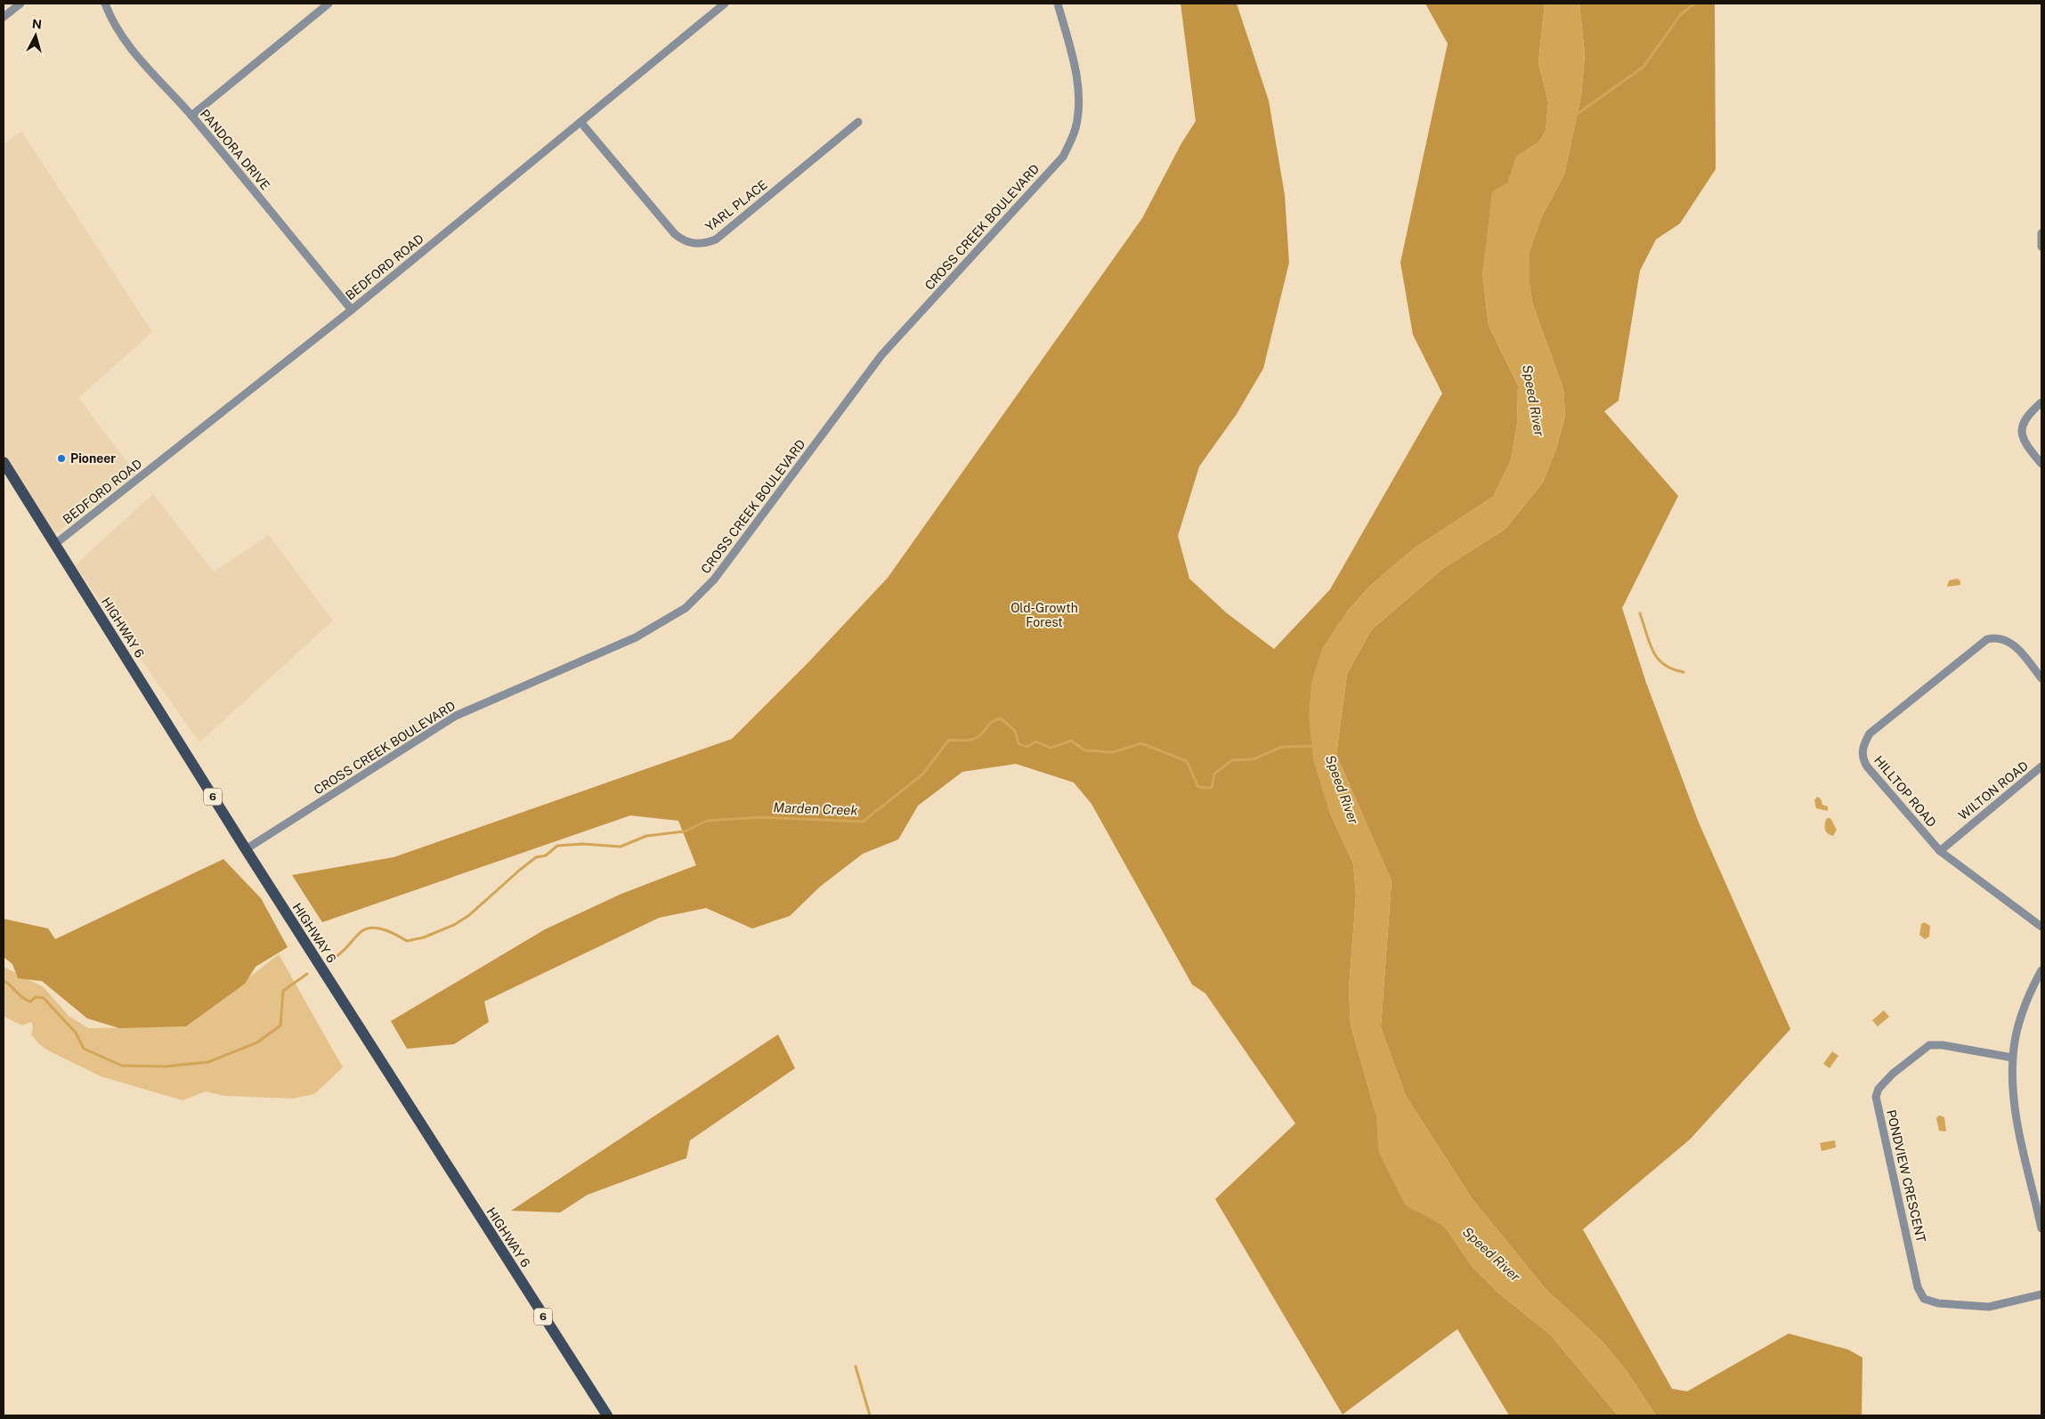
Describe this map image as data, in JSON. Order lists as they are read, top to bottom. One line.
{"streets":{"main road":["HIGHWAY 6","6"],"street":["PANDORA DRIVE","YARL PLACE","CROSS CREEK BOULEVARD","BEDFORD ROAD","WILTON ROAD","HILLTOP ROAD","PONDVIEW CRESCENT"]},"crossings":[["PANDORA DRIVE","BEDFORD ROAD"],["YARL PLACE","BEDFORD ROAD"],["CROSS CREEK BOULEVARD","HIGHWAY 6"],["BEDFORD ROAD","HIGHWAY 6"],["WILTON ROAD","HILLTOP ROAD"]],"water":["Speed River","Marden Creek"],"parks":["Old-Growth Forest"],"places":["Pioneer"],"north":"top"}
